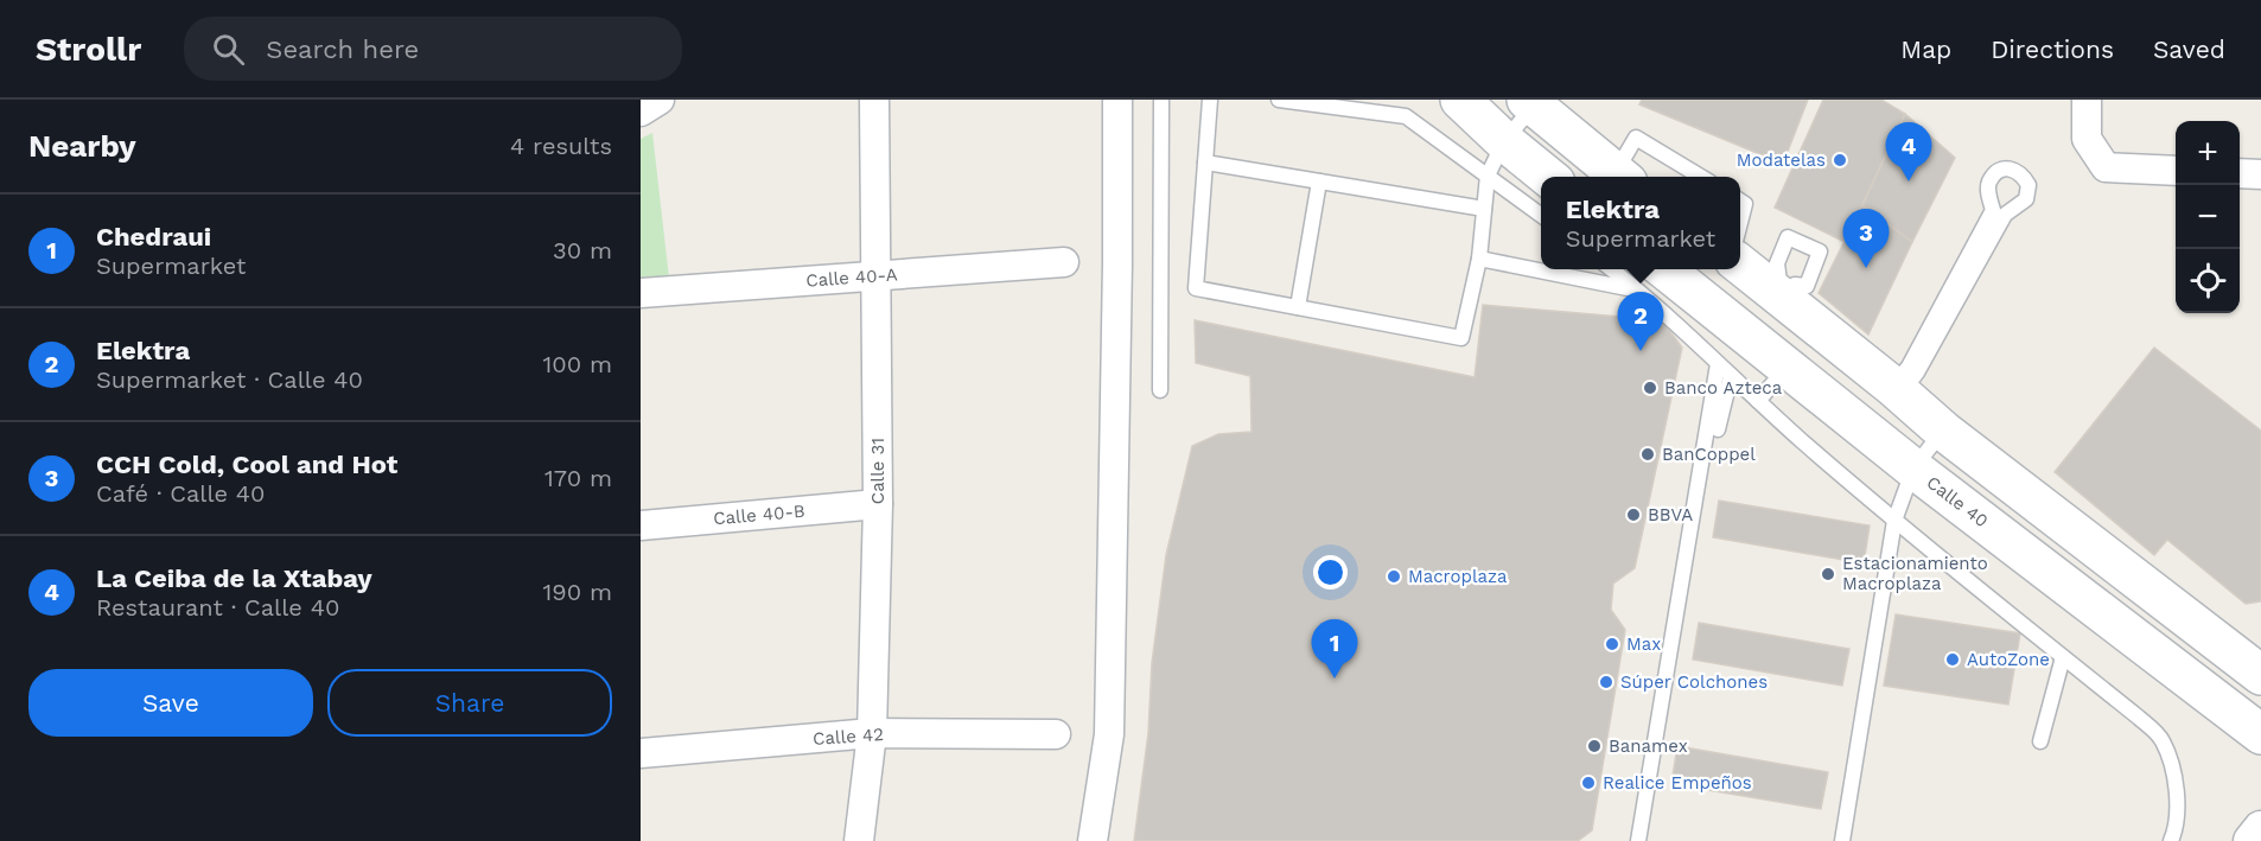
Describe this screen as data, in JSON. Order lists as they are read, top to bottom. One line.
{"streets":{"main road":["Calle 40"],"street":["Calle 40-A","Calle 31","Calle 40-B","Calle 42"]},"crossings":[["Calle 40-A","Calle 31"],["Calle 31","Calle 40-B"],["Calle 31","Calle 42"]],"places":["Modatelas","Banco Azteca","BanCoppel","BBVA","Estacionamiento Macroplaza","Macroplaza","Max","AutoZone","Súper Colchones","Banamex","Realice Empeños"],"page":{"header":"Strollr","search":"Search here","nav":["Map","Directions","Saved"],"heading":["Nearby","4 results"],"map_buttons":["+","−"],"pins":["4","3","2","1"],"popup":["Elektra","Supermarket"],"list":[{"mark":"1","name":"Chedraui","note":"Supermarket","value":"30 m"},{"mark":"2","name":"Elektra","note":"Supermarket · Calle 40","value":"100 m"},{"mark":"3","name":"CCH Cold, Cool and Hot","note":"Café · Calle 40","value":"170 m"},{"mark":"4","name":"La Ceiba de la Xtabay","note":"Restaurant · Calle 40","value":"190 m"}],"buttons":["Save","Share"]}}
